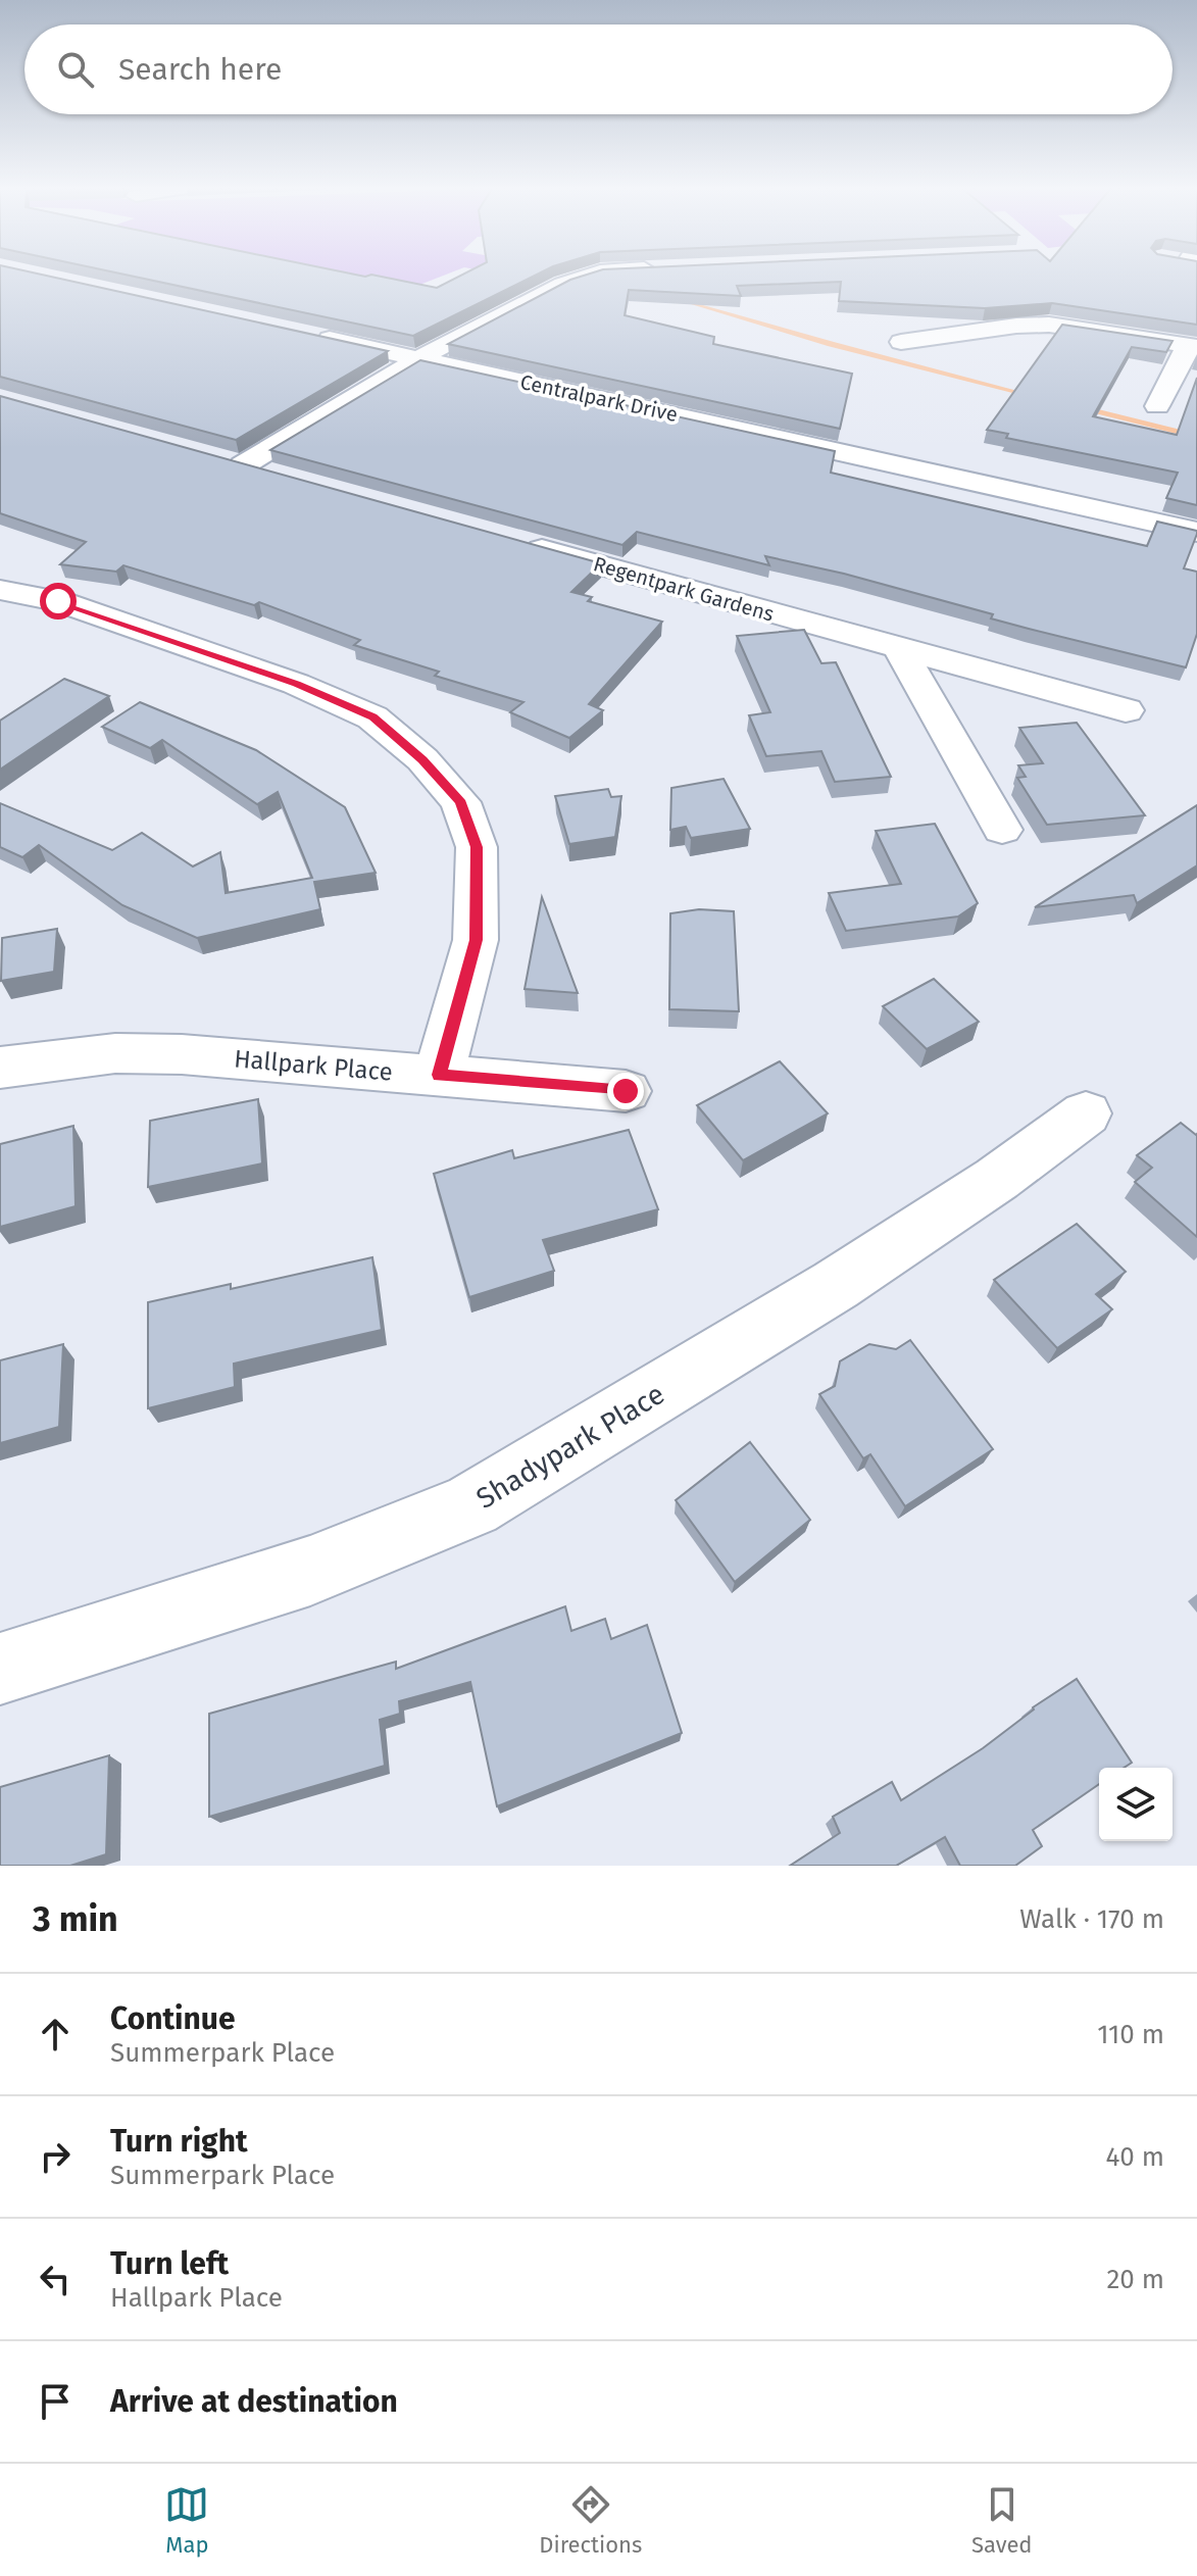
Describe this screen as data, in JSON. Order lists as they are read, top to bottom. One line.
{"streets":{"street":["Centralpark Drive","Regentpark Gardens","Hallpark Place","Shadypark Place"]},"page":{"search":"Search here","heading":["3 min","Walk · 170 m"],"list":[["Continue","Summerpark Place","110 m"],["Turn right","Summerpark Place","40 m"],["Turn left","Hallpark Place","20 m"],"Arrive at destination"],"nav":["Map","Directions","Saved"]}}
